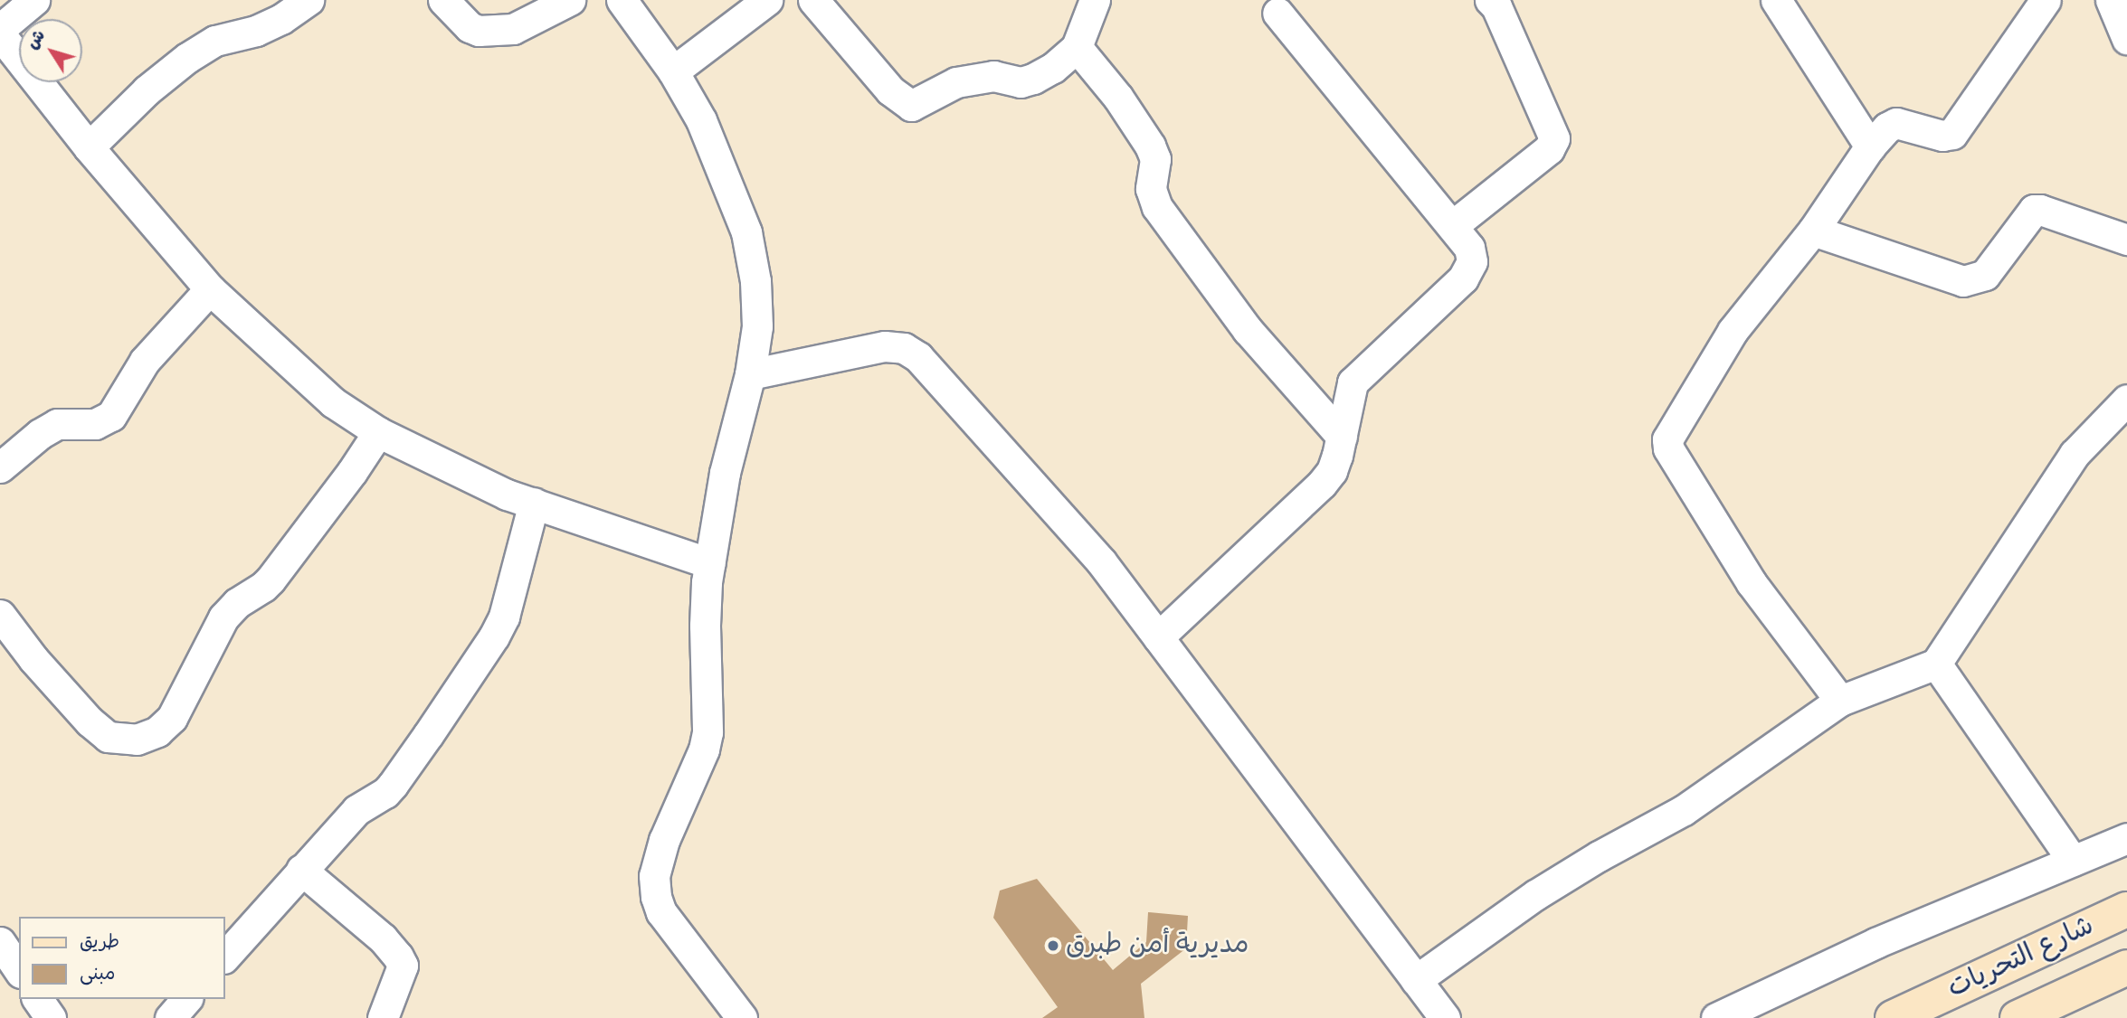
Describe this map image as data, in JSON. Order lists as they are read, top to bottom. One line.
{"streets":{"main road":["شارع التحريات"]},"places":["مديرية أمن طبرق"],"legend":["طريق","مبنى"],"north":"top left"}
